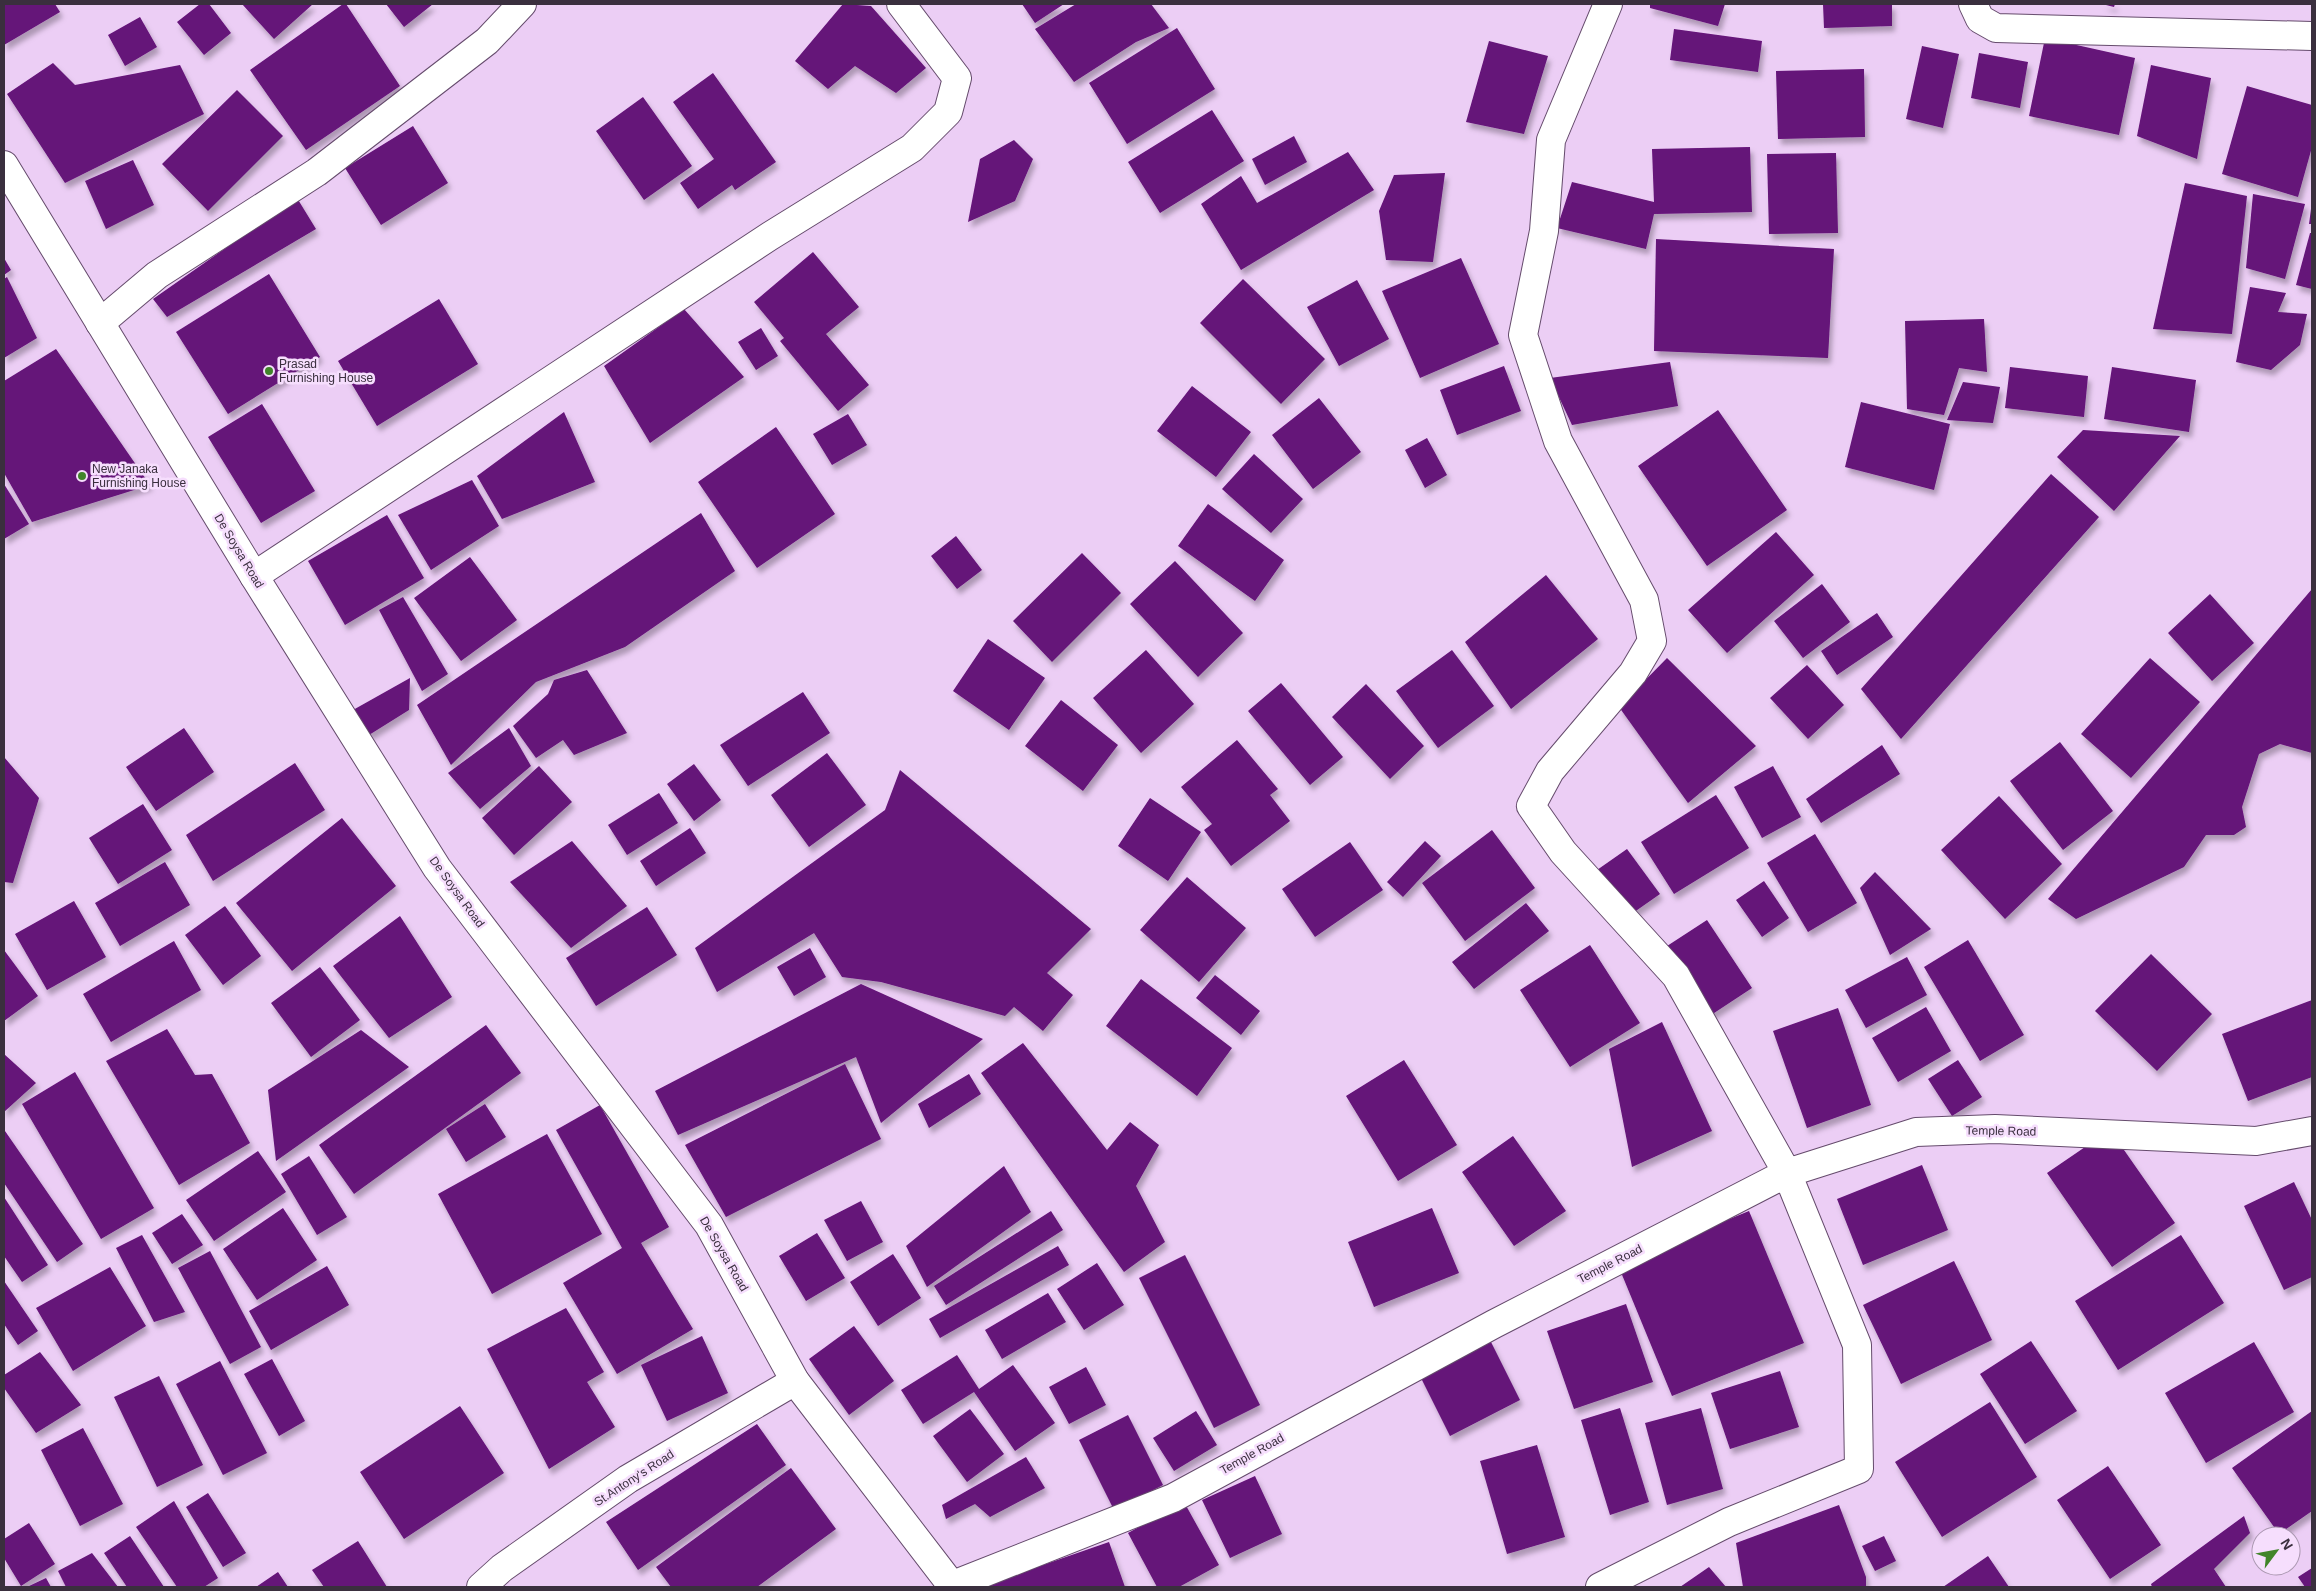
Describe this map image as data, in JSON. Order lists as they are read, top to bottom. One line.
{"streets":{"street":["De Soysa Road","Temple Road","St.Antony's Road"]},"crossings":[["De Soysa Road","Temple Road"],["De Soysa Road","St.Antony's Road"]],"places":["Prasad Furnishing House","New Janaka Furnishing House"],"north":"top right"}
